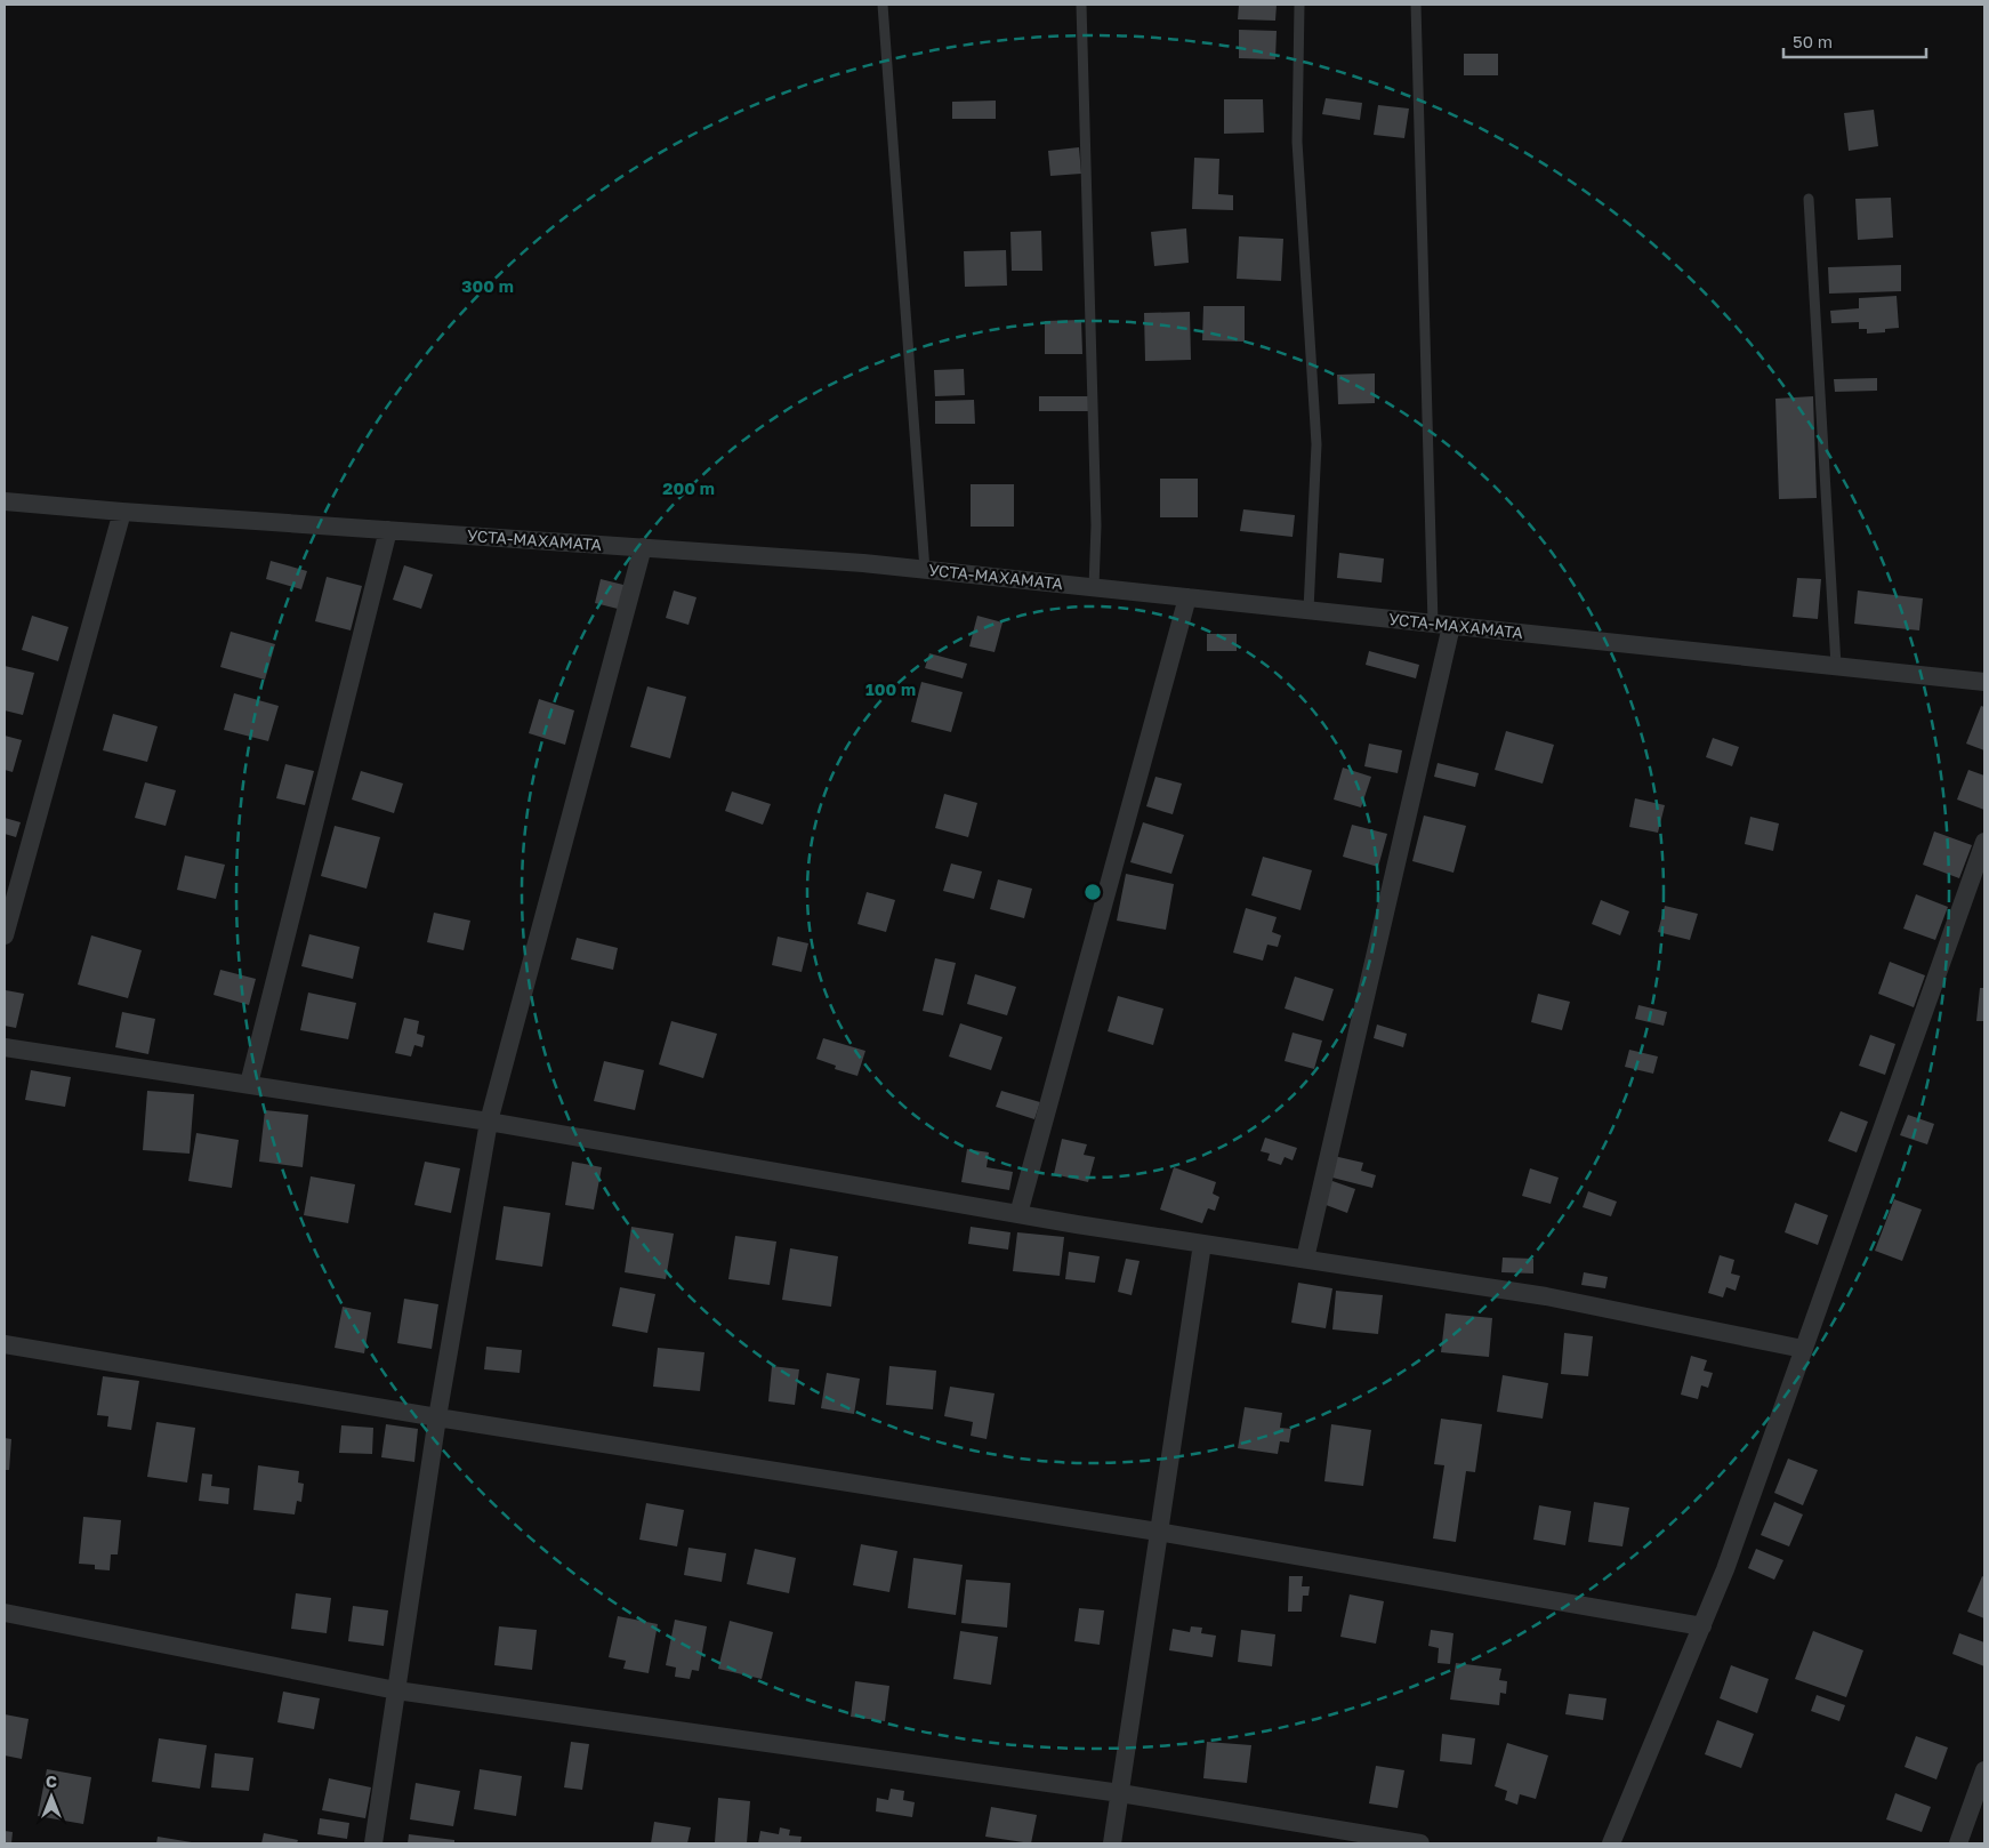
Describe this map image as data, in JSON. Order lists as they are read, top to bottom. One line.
{"streets":{"street":["УСТА-МАХАМАТА"]},"scale_bar":"50 m","north":"top","rings":["300 m","200 m","100 m"]}
